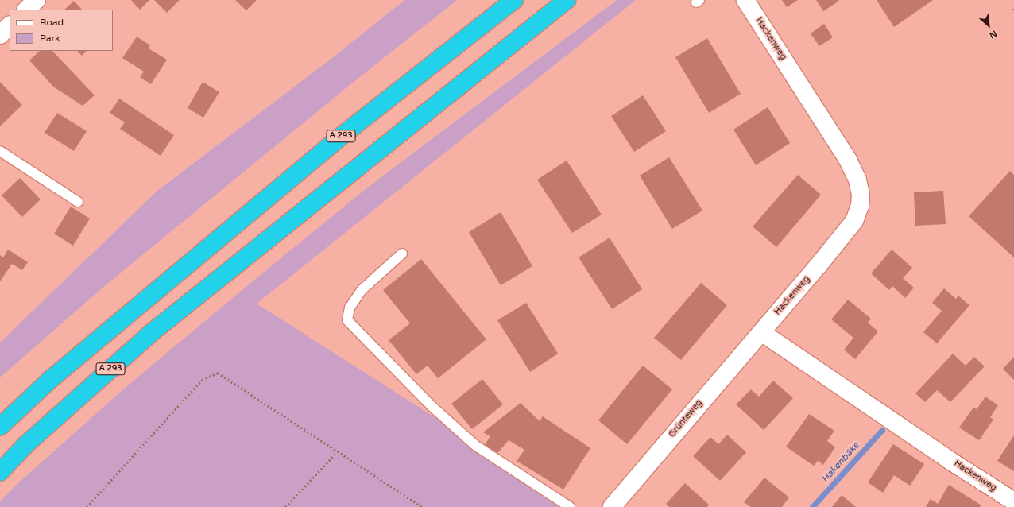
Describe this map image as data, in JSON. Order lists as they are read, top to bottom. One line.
{"streets":{"highway":["A 293"],"street":["Hackenweg","Grünteweg"]},"crossings":[["Hackenweg","Grünteweg"]],"water":["Hakenbäke"],"legend":["Road","Park"],"north":"bottom right"}
